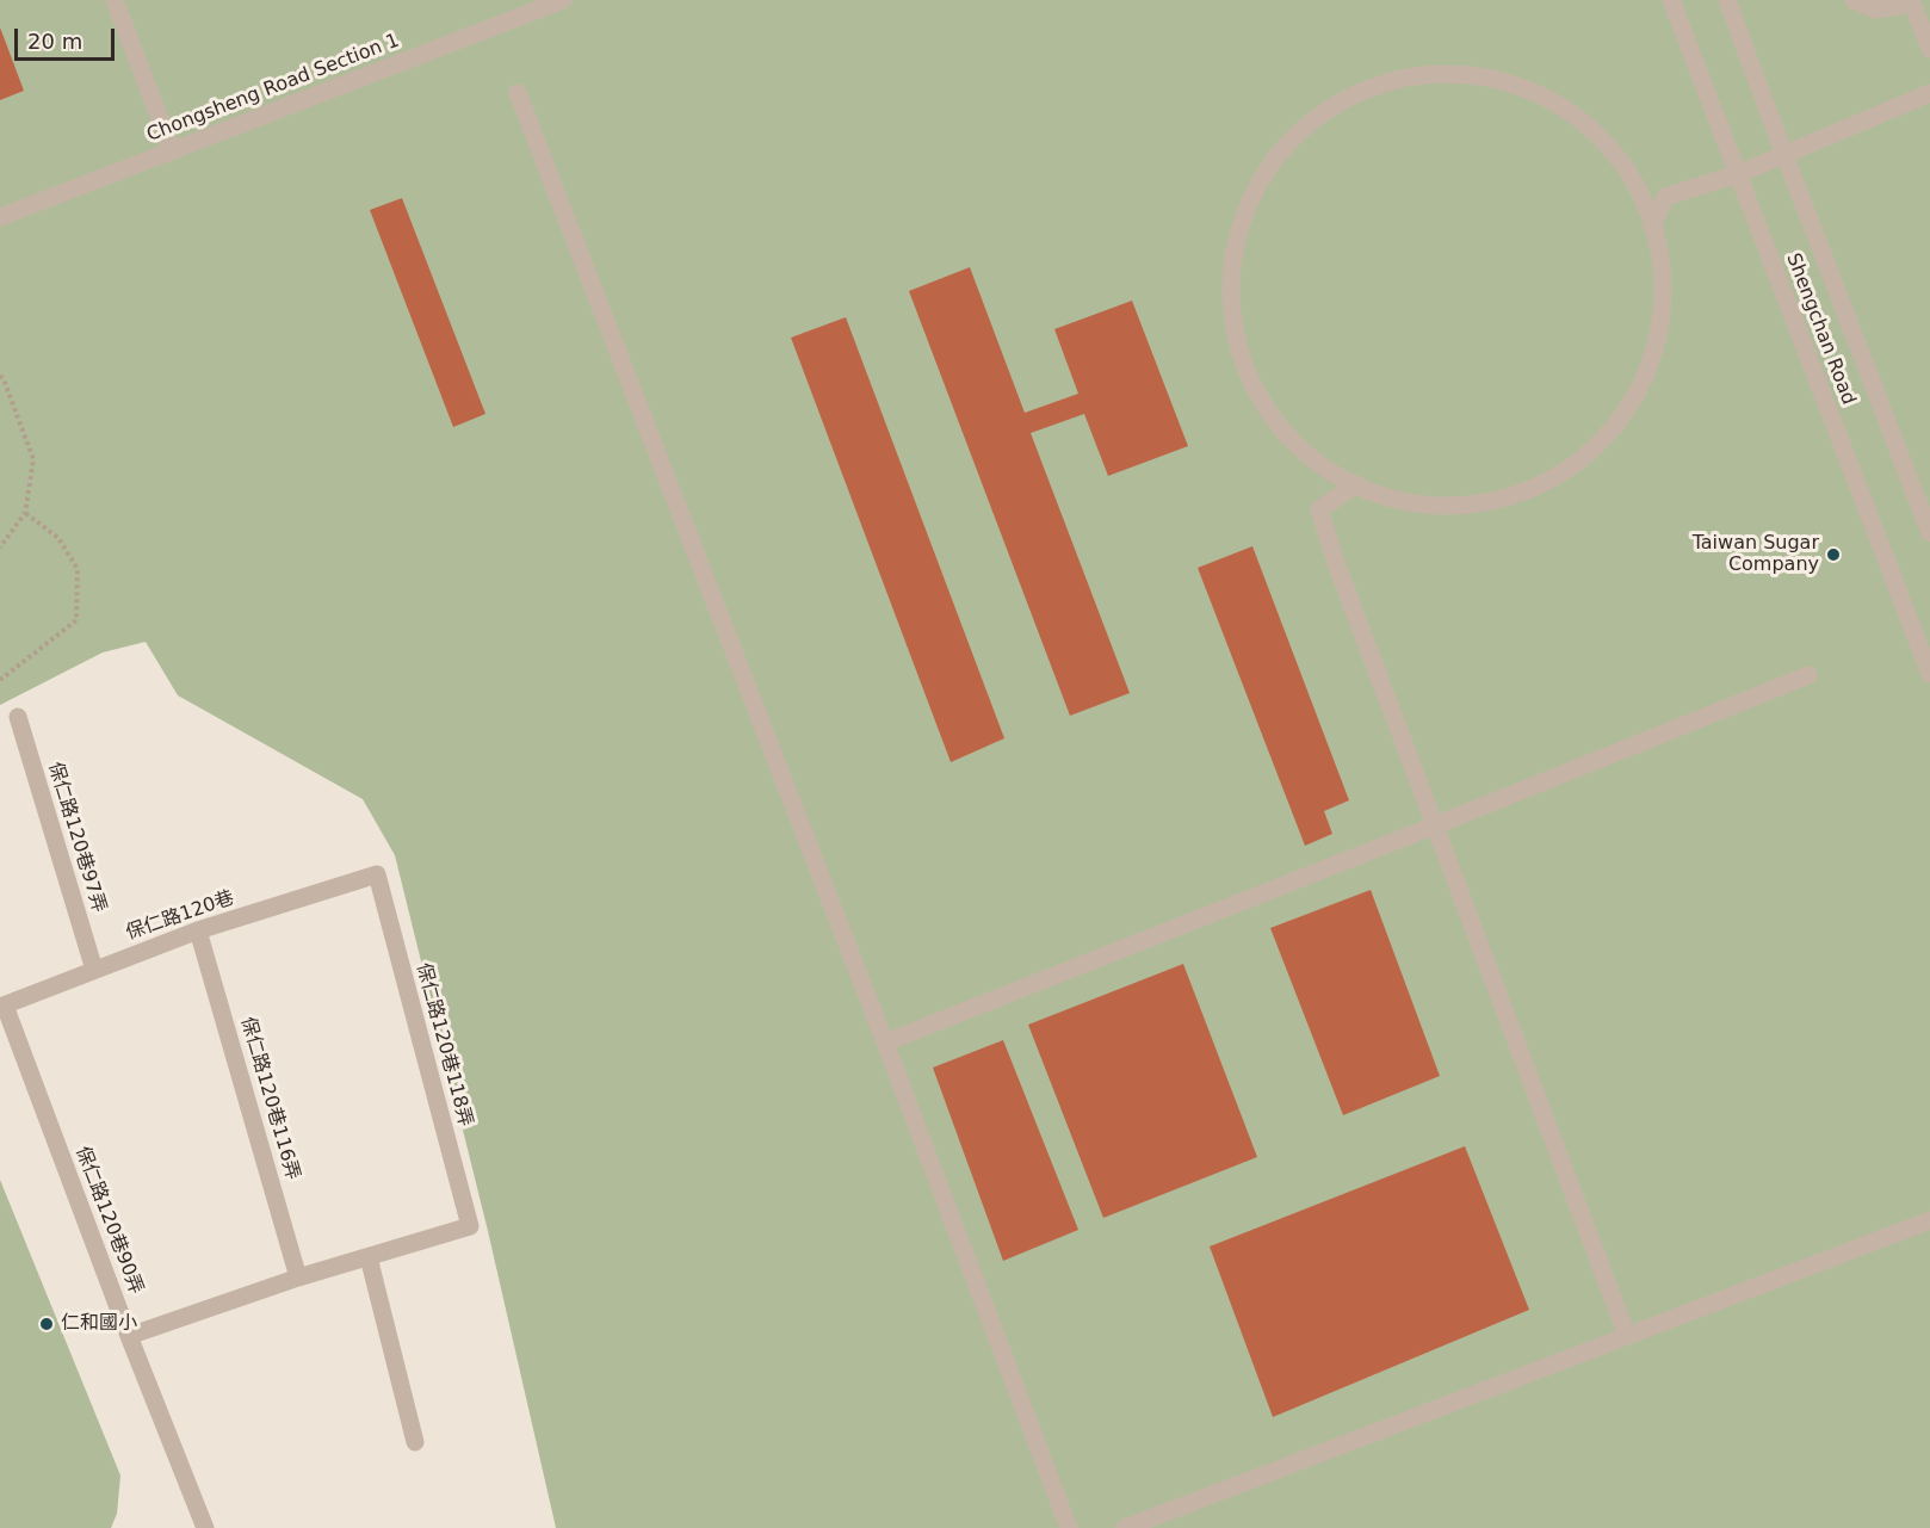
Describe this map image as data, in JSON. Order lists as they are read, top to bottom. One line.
{"streets":{"street":["Chongsheng Road Section 1","Shengchan Road","保仁路120巷97弄","保仁路120巷","保仁路120巷118弄","保仁路120巷116弄","保仁路120巷90弄"]},"crossings":[["保仁路120巷97弄","保仁路120巷"],["保仁路120巷","保仁路120巷118弄"],["保仁路120巷","保仁路120巷116弄"],["保仁路120巷","保仁路120巷90弄"]],"places":["Taiwan Sugar Company","仁和國小"],"scale_bar":"20 m"}
